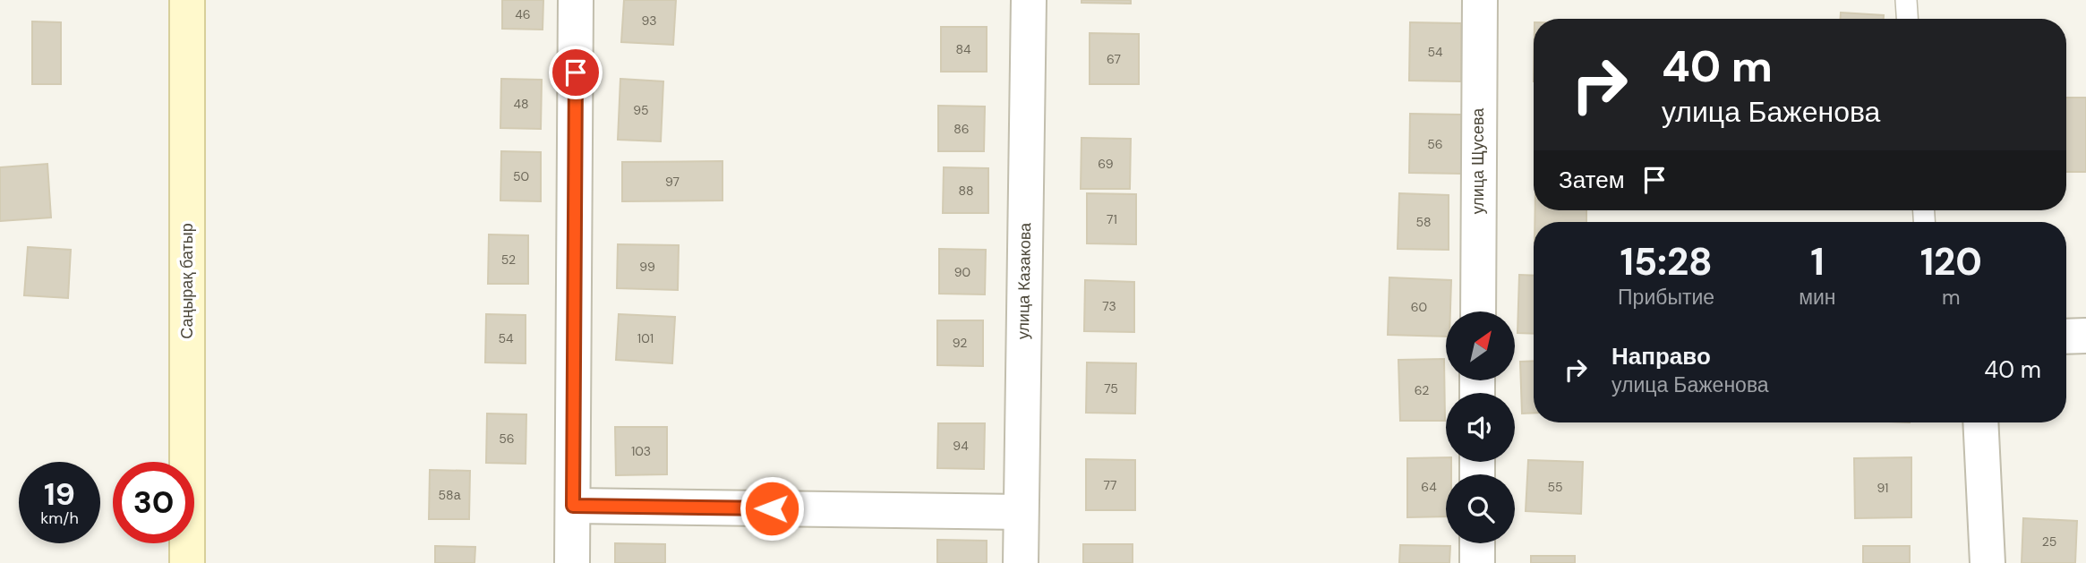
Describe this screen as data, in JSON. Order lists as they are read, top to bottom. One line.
{"streets":{"street":["улица Щусева","Саңырақ батыр","улица Казакова"]},"house_numbers":["46","93","84","54","67","48","95","86","56","69","50","97","88","71","58","52","99","90","73","60","54","101","92","75","62","56","94","103","77","64","55","91","58а","25"],"north":"top right","page":{"turn":["40 m","улица Баженова"],"then":"Затем","eta":["15:28","Прибытие","1","мин","120","m"],"list":[{"name":"Направо","note":"улица Баженова","value":"40 m"}],"speed":"19 km/h","limit":"30"}}
